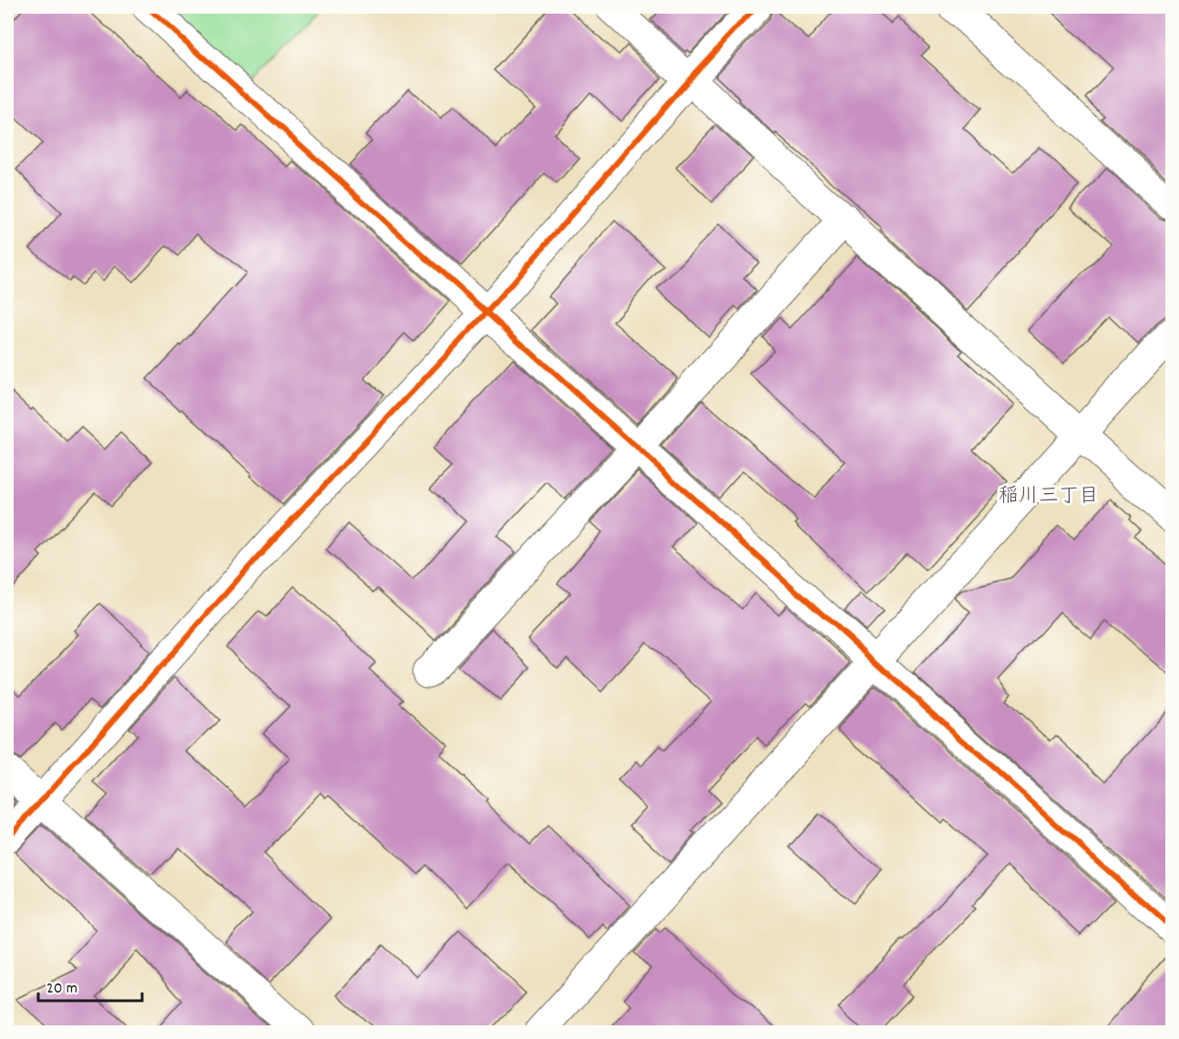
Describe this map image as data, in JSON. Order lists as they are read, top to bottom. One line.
{"districts":["稲川三丁目"],"scale_bar":"20 m"}
